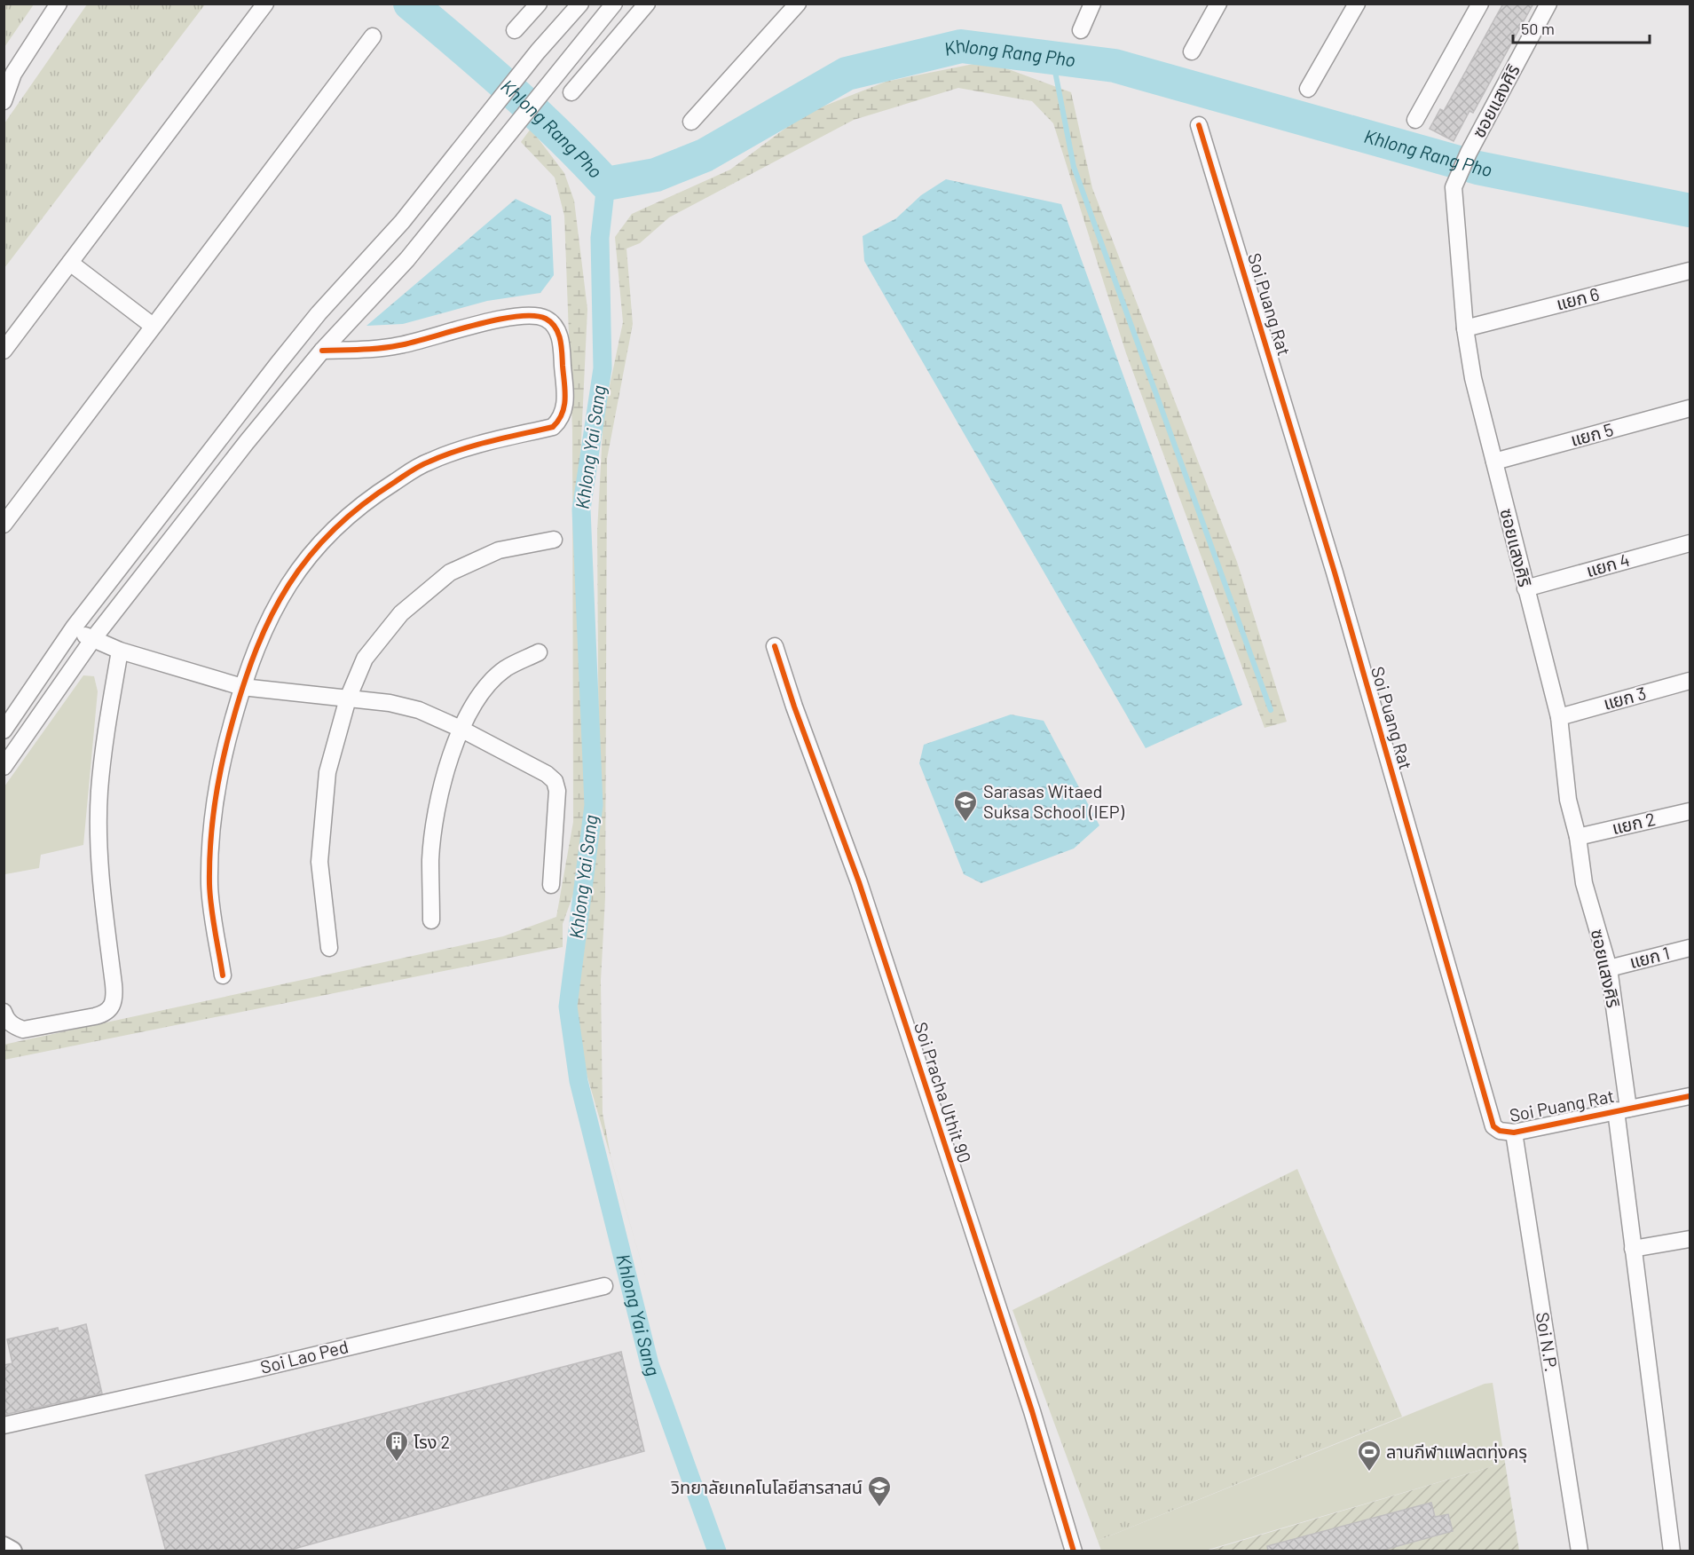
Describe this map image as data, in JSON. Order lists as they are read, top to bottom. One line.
{"streets":{"street":["ซอยแสงศิริ","แยก 6","Soi Puang Rat","แยก 5","แยก 4","แยก 3","แยก 2","แยก 1","Soi Pracha Uthit 90","Soi N.P.","Soi Lao Ped"]},"crossings":[["ซอยแสงศิริ","แยก 6"],["ซอยแสงศิริ","Soi Puang Rat"],["ซอยแสงศิริ","แยก 5"],["ซอยแสงศิริ","แยก 4"],["ซอยแสงศิริ","แยก 3"],["ซอยแสงศิริ","แยก 2"],["ซอยแสงศิริ","แยก 1"],["Soi Puang Rat","Soi N.P."]],"water":["Khlong Rang Pho","Khlong Yai Sang"],"places":{"school or university":["Sarasas Witaed Suksa School (IEP)","วิทยาลัยเทคโนโลยีสารสาสน์"],"building":["โรง 2"],"sports":["ลานกีฬาแฟลตทุ่งครุ"]},"scale_bar":"50 m"}
